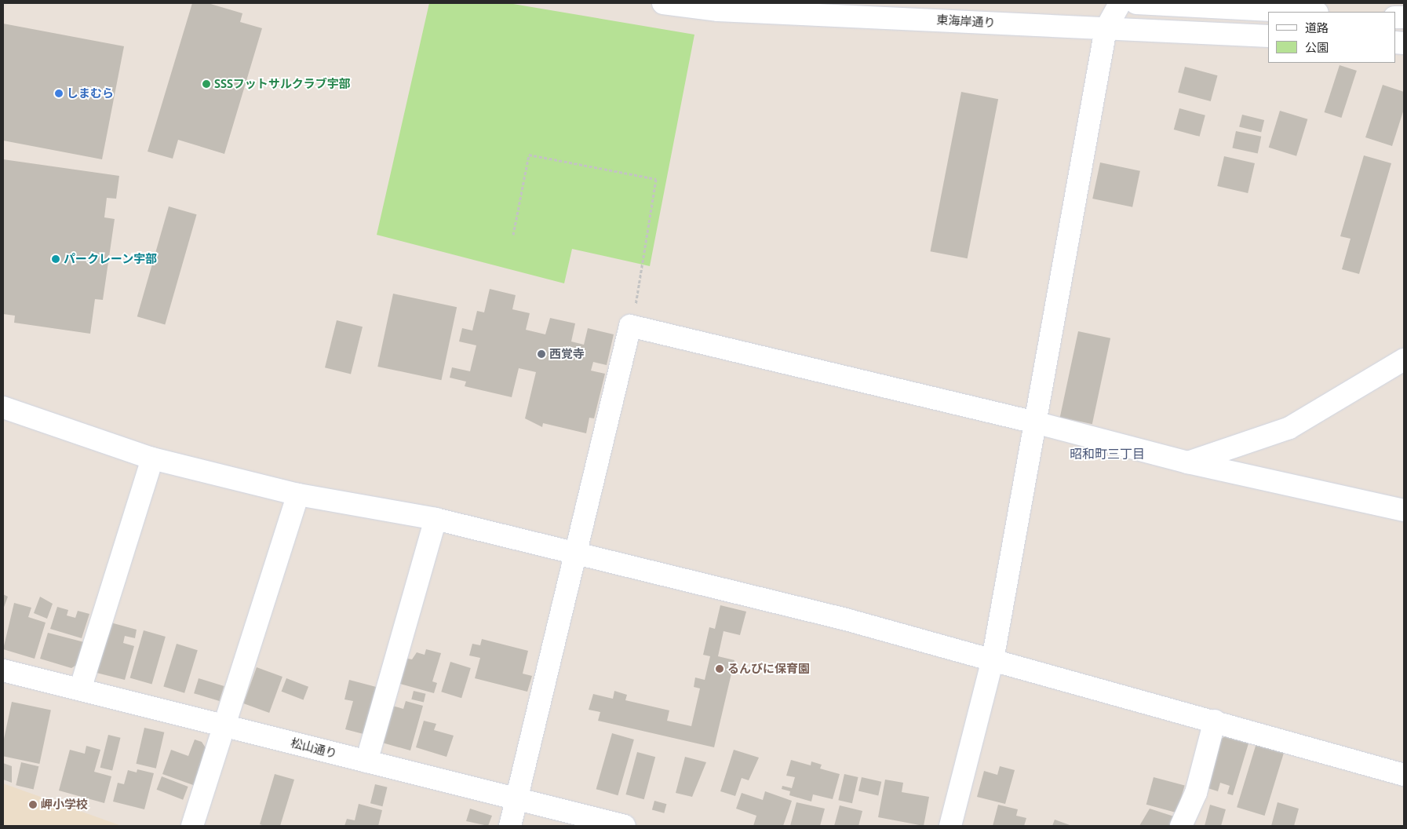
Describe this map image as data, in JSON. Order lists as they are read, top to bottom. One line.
{"streets":{"street":["東海岸通り","松山通り"]},"districts":["昭和町三丁目"],"places":["SSSフットサルクラブ宇部","しまむら","パークレーン宇部","西覚寺","るんびに保育園","岬小学校"],"legend":["道路","公園"]}
